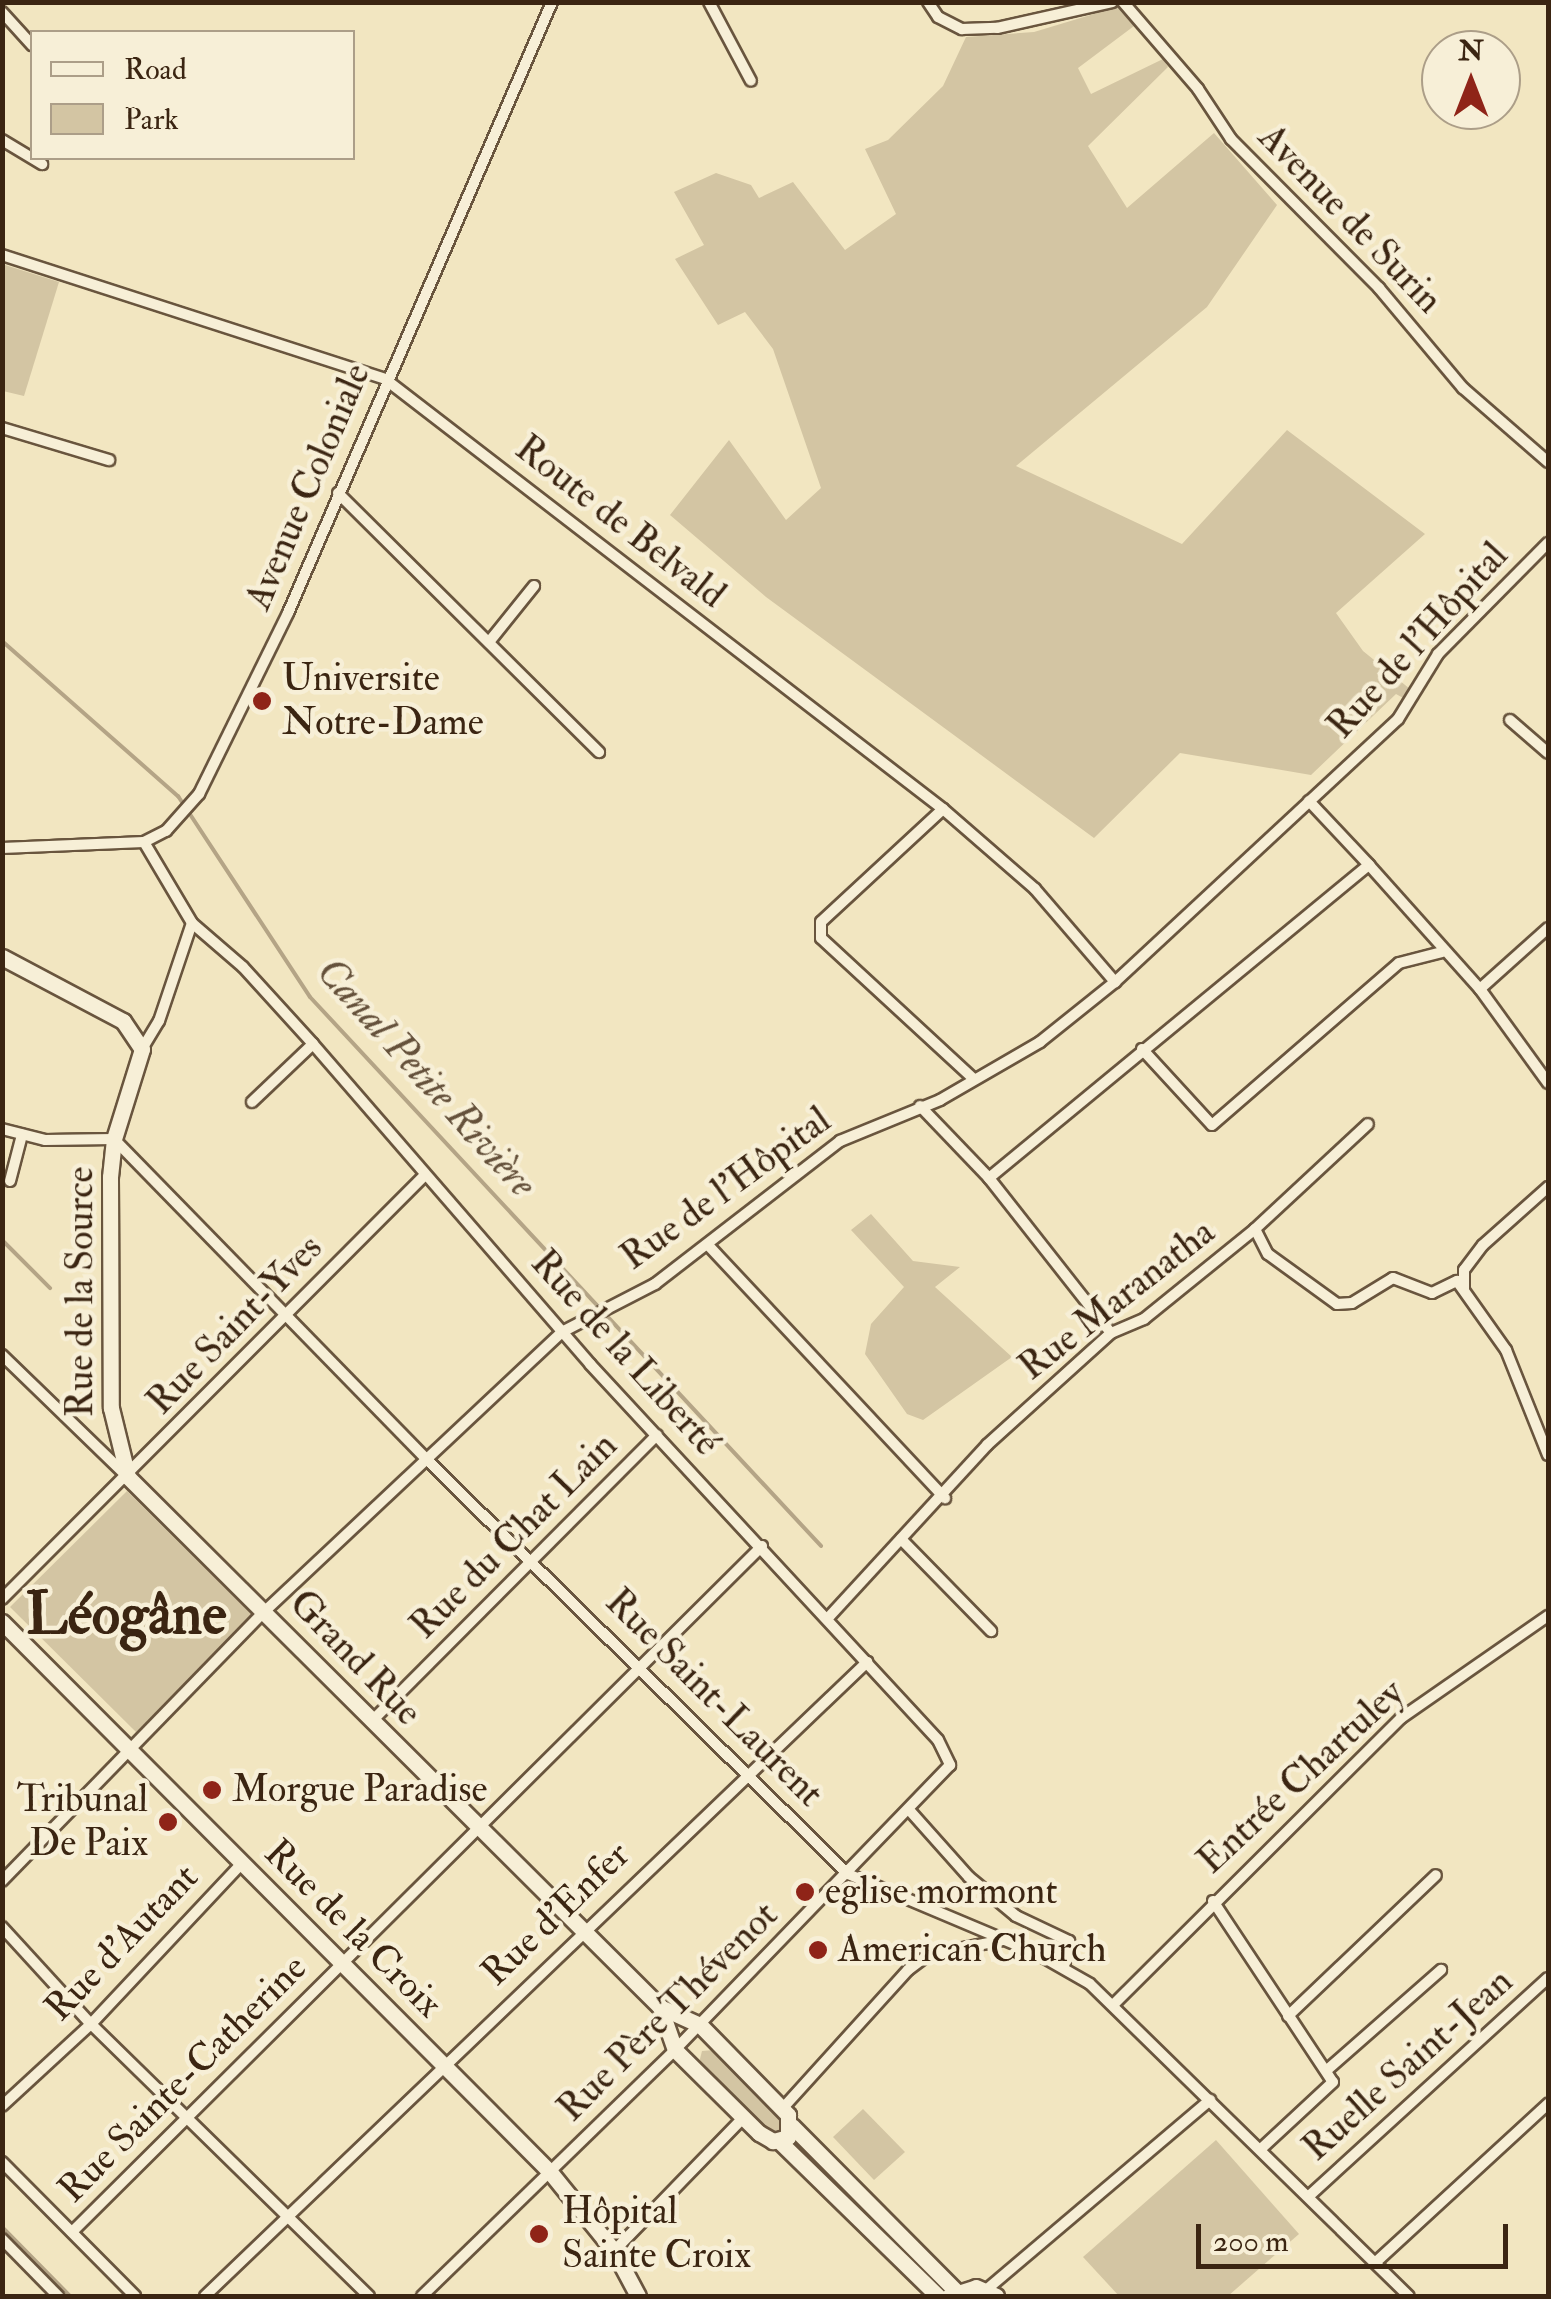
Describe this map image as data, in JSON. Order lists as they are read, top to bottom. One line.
{"streets":{"street":["Avenue de Surin","Avenue Coloniale","Route de Belvald","Rue de l'Hôpital","Rue de la Source","Rue Maranatha","Rue Saint-Yves","Rue de la Liberté","Rue du Chat Lain","Grand Rue","Rue Saint-Laurent","Entrée Chartuley","Rue d'Enfer","Rue de la Croix","Rue d'Autant","Rue Père Thévenot","Ruelle Saint-Jean","Rue Sainte-Catherine"]},"crossings":[["Avenue Coloniale","Route de Belvald"],["Avenue Coloniale","Rue de la Liberté"],["Route de Belvald","Rue de l'Hôpital"],["Rue de l'Hôpital","Rue de la Liberté"],["Rue de l'Hôpital","Grand Rue"],["Rue de l'Hôpital","Rue Saint-Laurent"],["Rue de l'Hôpital","Rue de la Croix"],["Rue de la Source","Rue Saint-Yves"],["Rue de la Source","Grand Rue"],["Rue de la Source","Rue Saint-Laurent"],["Rue Maranatha","Rue de la Liberté"],["Rue Saint-Yves","Rue de la Liberté"],["Rue Saint-Yves","Grand Rue"],["Rue Saint-Yves","Rue Saint-Laurent"],["Rue de la Liberté","Rue du Chat Lain"],["Rue de la Liberté","Rue d'Enfer"],["Rue de la Liberté","Rue Père Thévenot"],["Rue de la Liberté","Rue Sainte-Catherine"],["Rue du Chat Lain","Grand Rue"],["Rue du Chat Lain","Rue Saint-Laurent"],["Grand Rue","Rue d'Enfer"],["Grand Rue","Rue Père Thévenot"],["Grand Rue","Rue Sainte-Catherine"],["Rue Saint-Laurent","Entrée Chartuley"],["Rue Saint-Laurent","Rue d'Enfer"],["Rue Saint-Laurent","Rue Père Thévenot"],["Rue Saint-Laurent","Ruelle Saint-Jean"],["Rue Saint-Laurent","Rue Sainte-Catherine"],["Rue d'Enfer","Rue de la Croix"],["Rue de la Croix","Rue d'Autant"],["Rue de la Croix","Rue Père Thévenot"],["Rue de la Croix","Rue Sainte-Catherine"]],"districts":["Léogâne"],"water":["Canal Petite Rivière"],"places":["Universite Notre-Dame","Morgue Paradise","Tribunal De Paix","eglise mormont","American Church","Hôpital Sainte Croix"],"legend":["Road","Park"],"scale_bar":"200 m","north":"top"}
